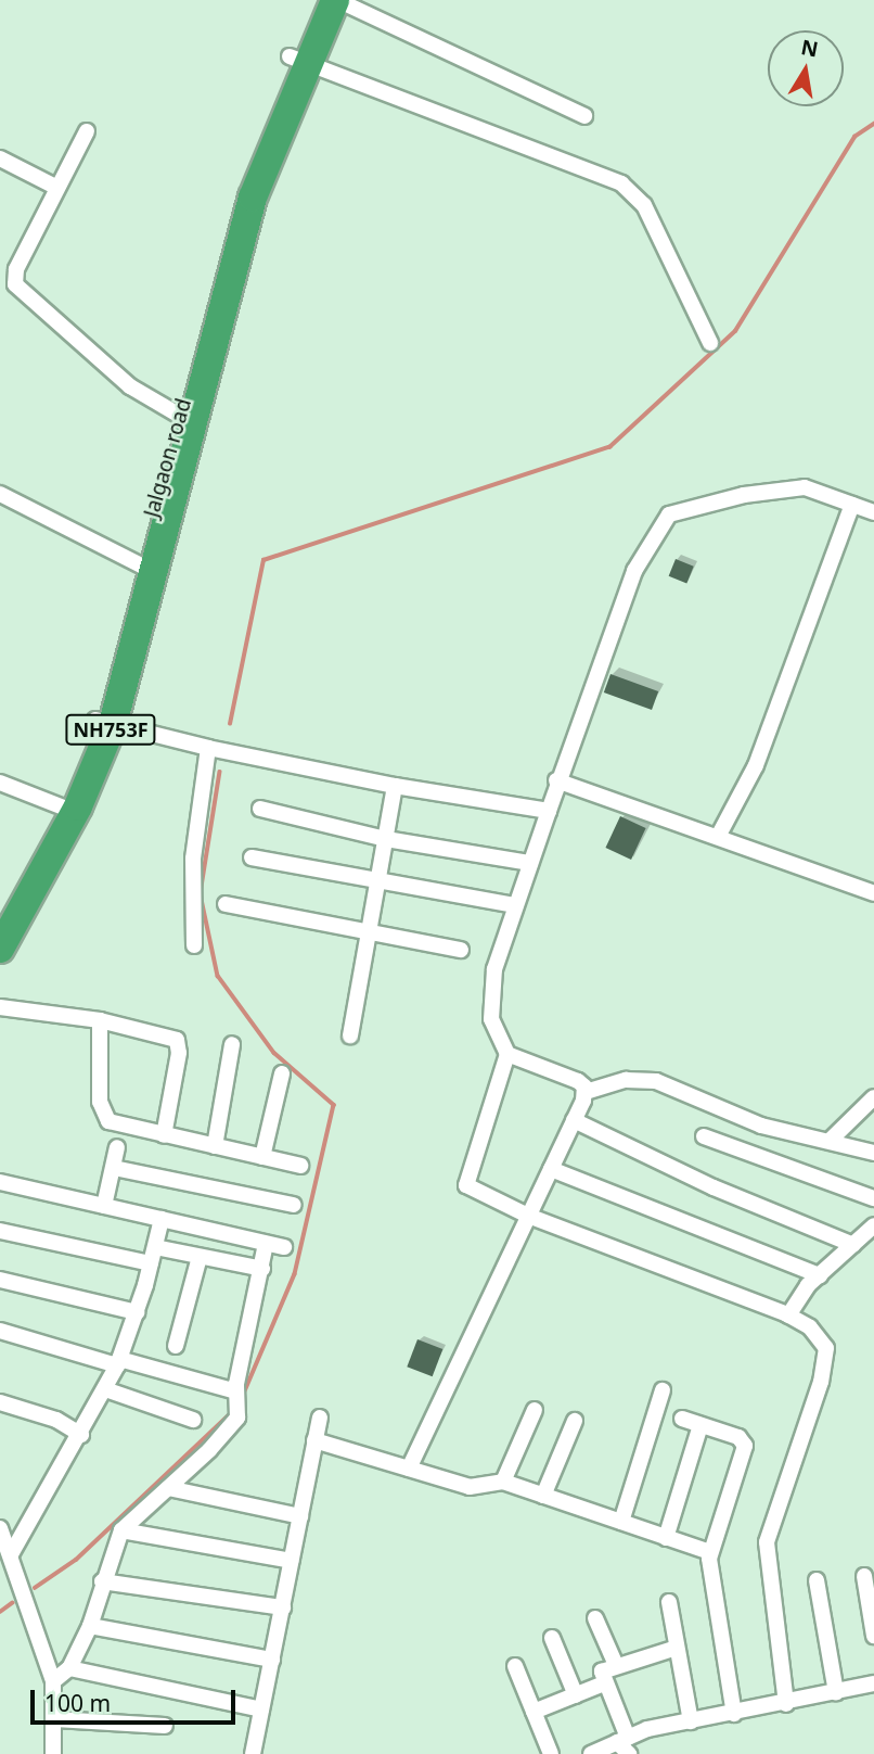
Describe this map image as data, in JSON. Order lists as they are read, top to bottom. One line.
{"streets":{"highway":["Jalgaon road","NH753F"]},"crossings":[["Jalgaon road","NH753F"]],"scale_bar":"100 m","north":"top"}
